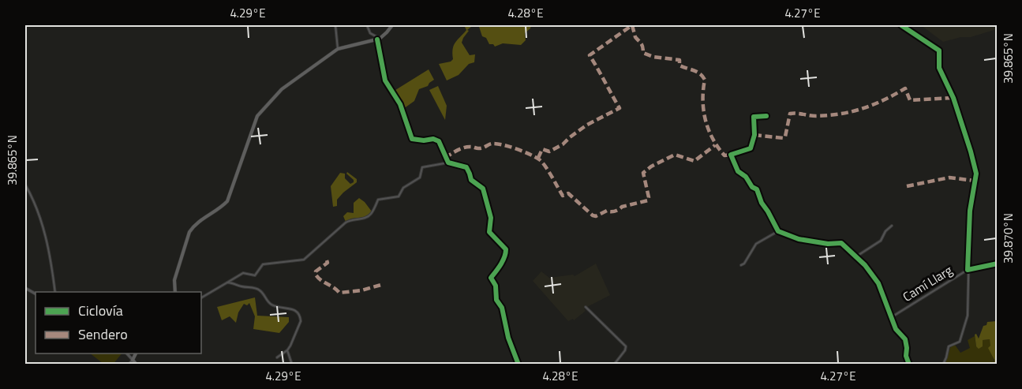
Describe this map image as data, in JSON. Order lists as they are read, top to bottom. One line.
{"streets":{"street":["Camí Llarg"]},"legend":["Ciclovía","Sendero"],"coordinates":["4.29°E","4.28°E","4.27°E","39.865°N","39.870°N"]}
